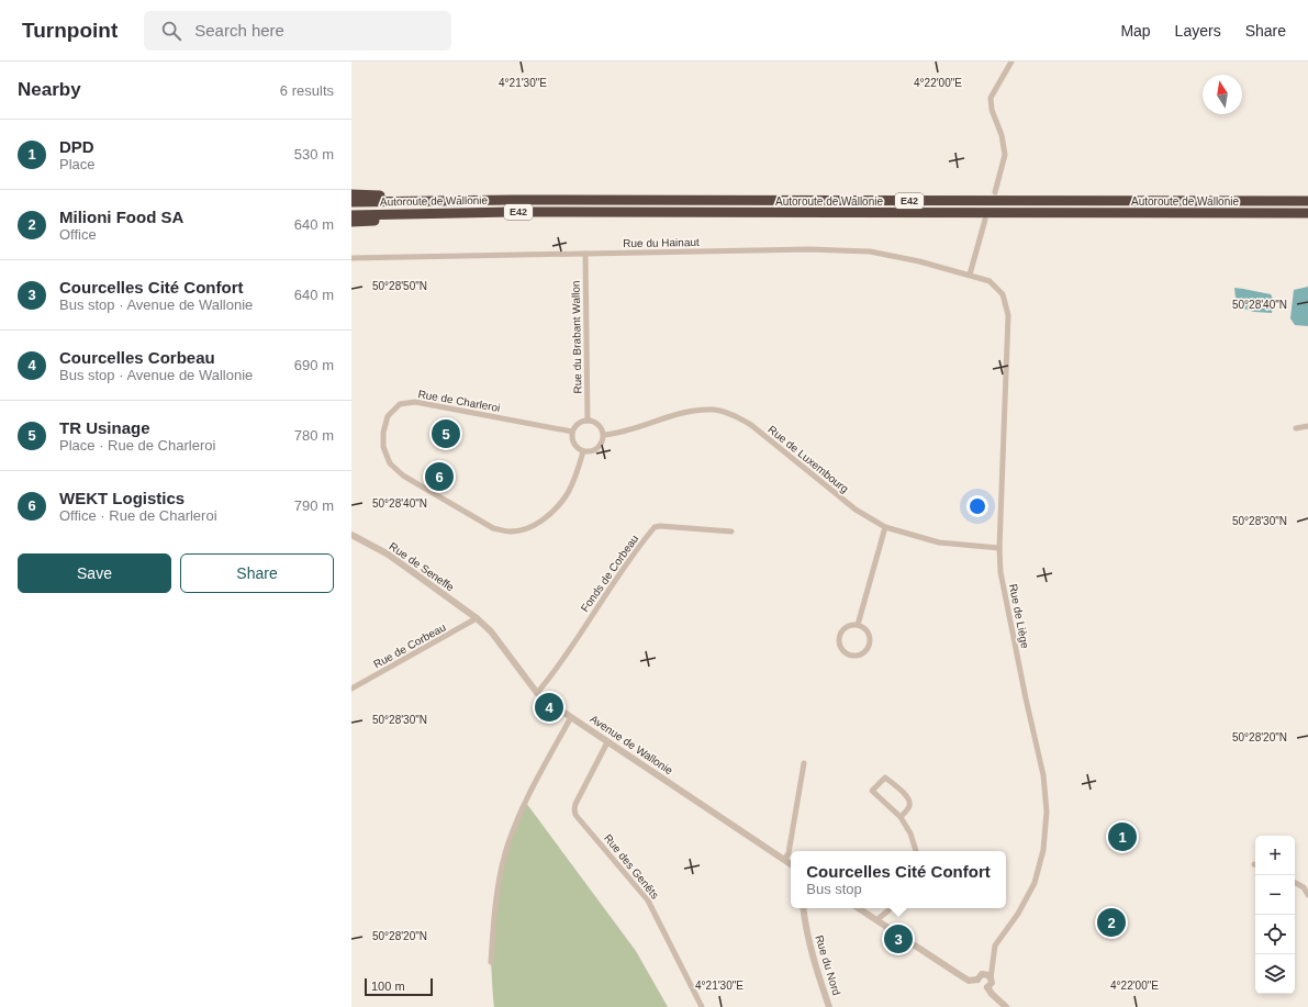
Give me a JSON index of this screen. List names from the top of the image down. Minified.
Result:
{"streets":{"highway":["Autoroute de Wallonie","E42"],"street":["Rue du Hainaut","Rue du Brabant Wallon","Rue de Charleroi","Rue de Luxembourg","Rue de Seneffe","Fonds de Corbeau","Rue de Liège","Rue de Corbeau","Avenue de Wallonie","Rue des Genêts","Rue du Nord"]},"crossings":[["Rue du Hainaut","Rue du Brabant Wallon"],["Rue du Hainaut","Rue de Liège"],["Rue du Brabant Wallon","Rue de Charleroi"],["Rue du Brabant Wallon","Rue de Luxembourg"],["Rue de Charleroi","Rue de Luxembourg"],["Rue de Luxembourg","Rue de Liège"],["Rue de Seneffe","Rue de Corbeau"],["Rue de Seneffe","Avenue de Wallonie"],["Fonds de Corbeau","Avenue de Wallonie"],["Rue de Corbeau","Avenue de Wallonie"],["Avenue de Wallonie","Rue des Genêts"]],"scale_bar":"100 m","north":"top","page":{"header":"Turnpoint","search":"Search here","nav":["Map","Layers","Share"],"heading":["Nearby","6 results"],"list":[{"mark":"1","name":"DPD","note":"Place","value":"530 m"},{"mark":"2","name":"Milioni Food SA","note":"Office","value":"640 m"},{"mark":"3","name":"Courcelles Cité Confort","note":"Bus stop · Avenue de Wallonie","value":"640 m"},{"mark":"4","name":"Courcelles Corbeau","note":"Bus stop · Avenue de Wallonie","value":"690 m"},{"mark":"5","name":"TR Usinage","note":"Place · Rue de Charleroi","value":"780 m"},{"mark":"6","name":"WEKT Logistics","note":"Office · Rue de Charleroi","value":"790 m"}],"pins":["5","6","4","1","2","3"],"buttons":["Save","Share"],"map_buttons":["+","−"],"popup":["Courcelles Cité Confort","Bus stop"],"scale":"100 m"},"coordinates":["4°21'30\"E","4°22'00\"E","50°28'50\"N","50°28'40\"N","50°28'30\"N","50°28'20\"N"]}
